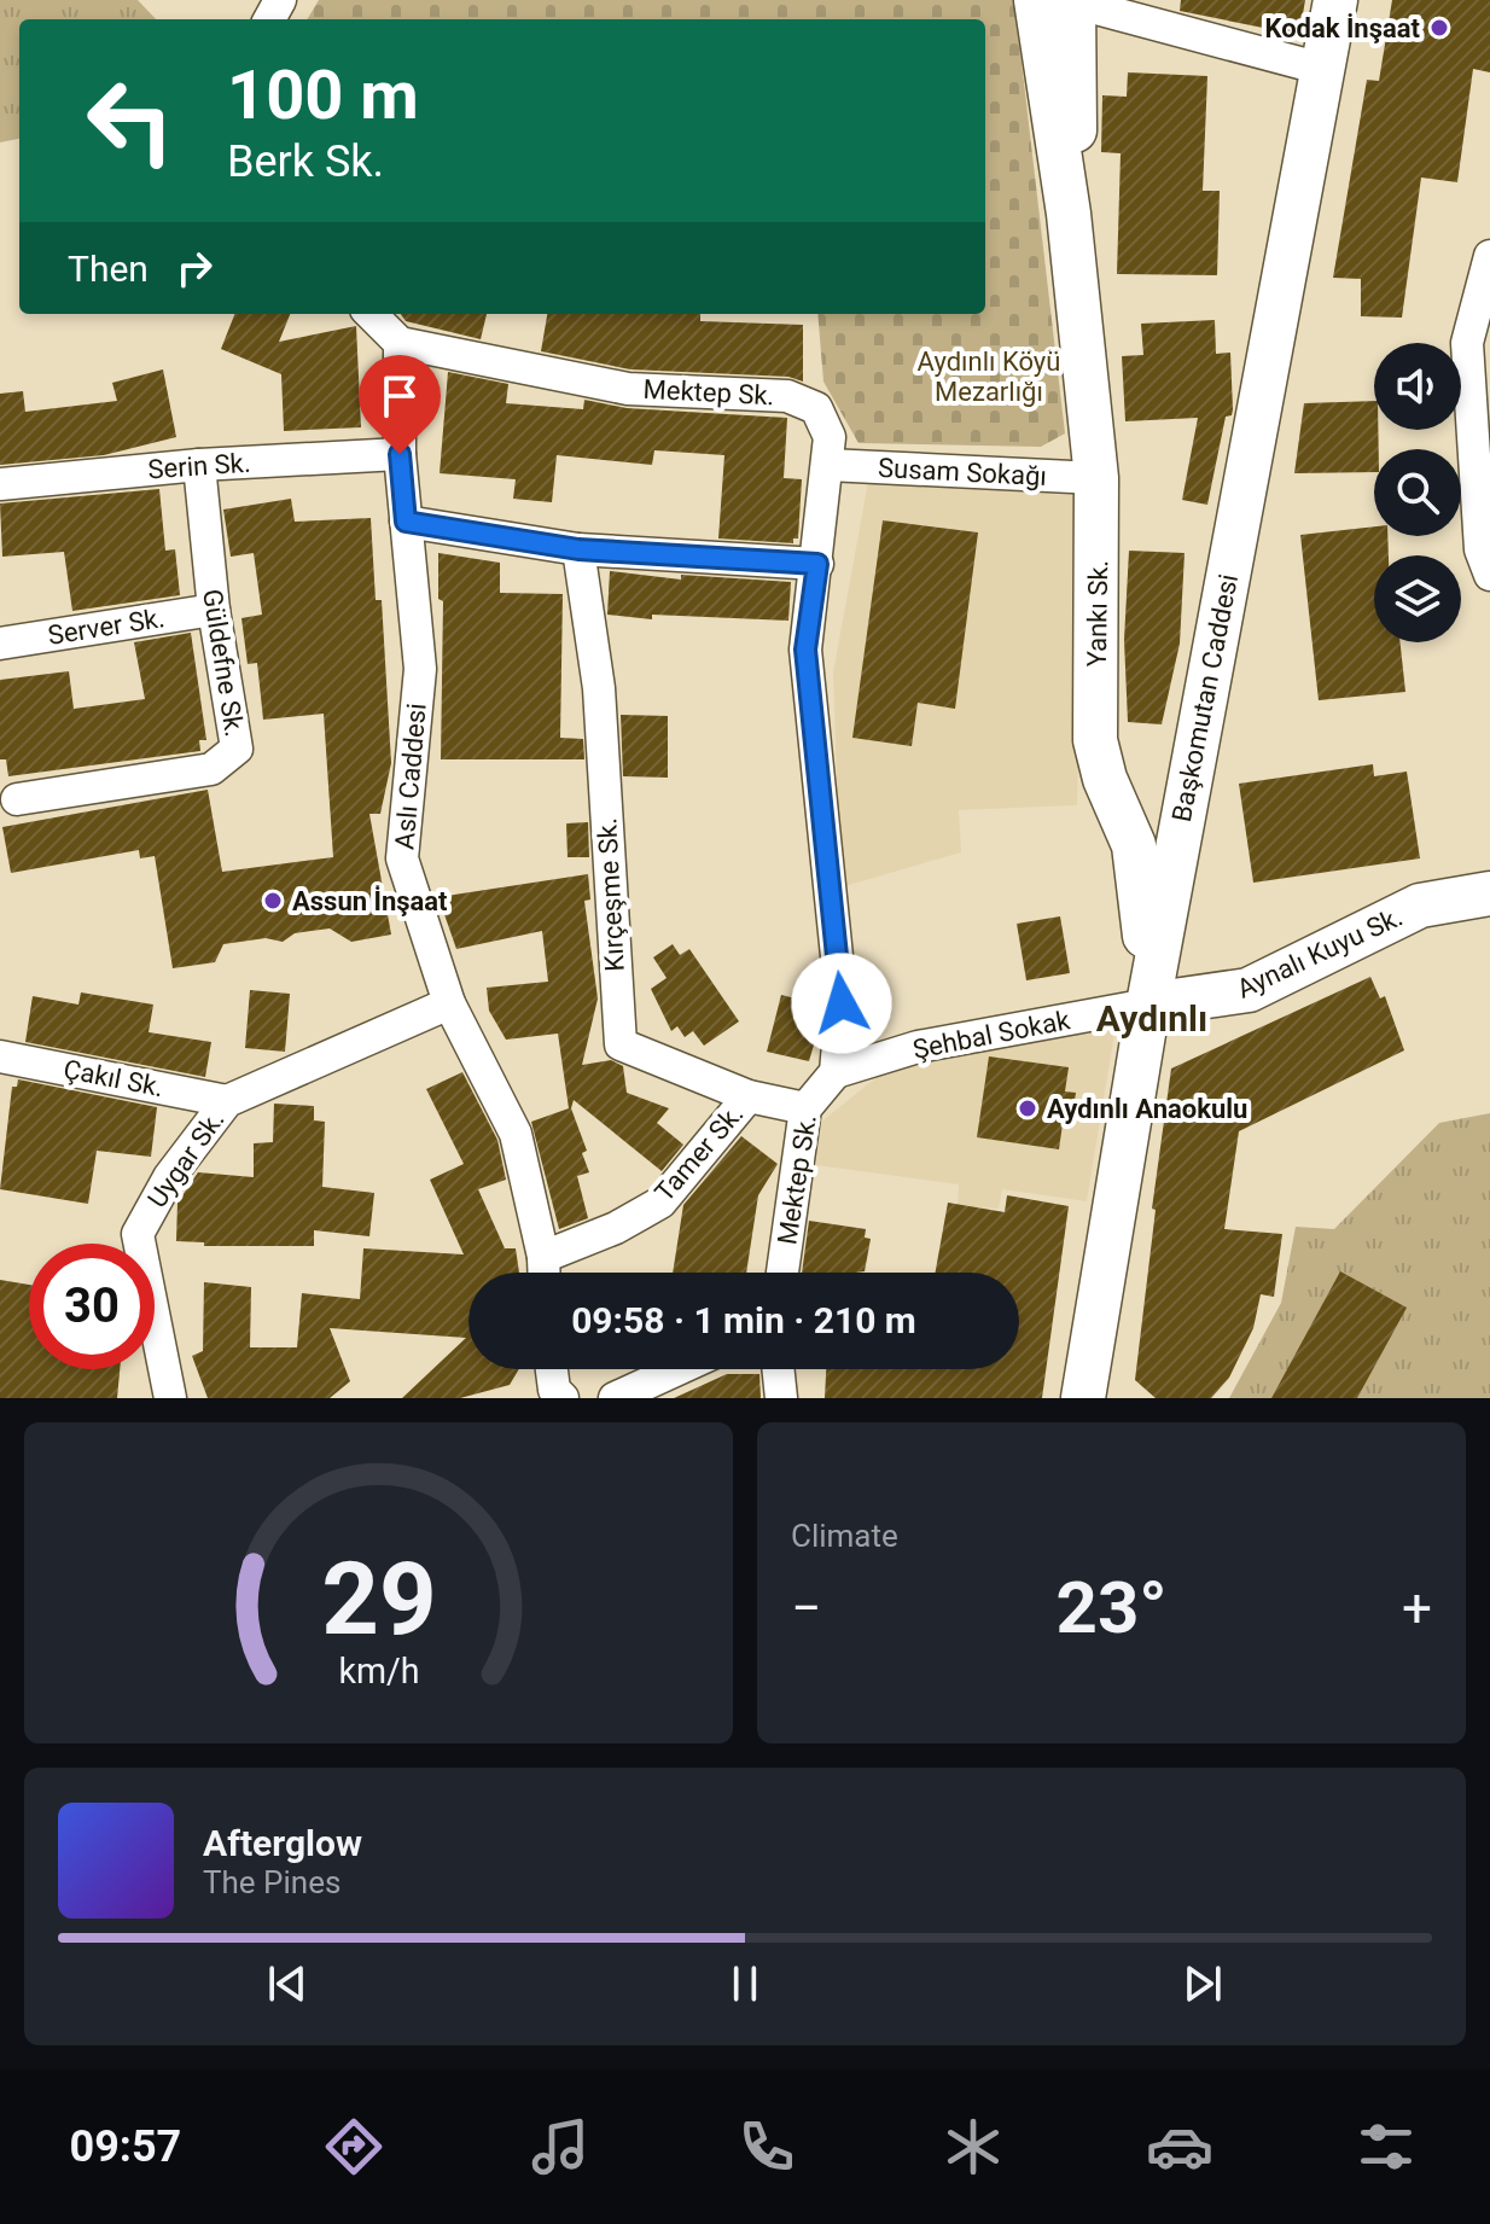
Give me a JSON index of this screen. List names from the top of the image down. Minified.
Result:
{"streets":{"street":["Mektep Sk.","Serin Sk.","Susam Sokağı","Yankı Sk.","Server Sk.","Güldefne Sk.","Başkomutan Caddesi","Aslı Caddesi","Kırçeşme Sk.","Aynalı Kuyu Sk.","Şehbal Sokak","Çakıl Sk.","Tamer Sk.","Uygar Sk."]},"crossings":[["Mektep Sk.","Susam Sokağı"],["Mektep Sk.","Aslı Caddesi"],["Mektep Sk.","Kırçeşme Sk."],["Mektep Sk.","Şehbal Sokak"],["Serin Sk.","Güldefne Sk."],["Serin Sk.","Aslı Caddesi"],["Susam Sokağı","Yankı Sk."],["Yankı Sk.","Başkomutan Caddesi"],["Yankı Sk.","Aynalı Kuyu Sk."],["Yankı Sk.","Şehbal Sokak"],["Server Sk.","Güldefne Sk."],["Başkomutan Caddesi","Aynalı Kuyu Sk."],["Başkomutan Caddesi","Şehbal Sokak"],["Aslı Caddesi","Tamer Sk."],["Aslı Caddesi","Uygar Sk."],["Kırçeşme Sk.","Tamer Sk."],["Aynalı Kuyu Sk.","Şehbal Sokak"],["Çakıl Sk.","Uygar Sk."]],"districts":["Aydınlı"],"parks":["Aydınlı Köyü Mezarlığı"],"places":["Kodak İnşaat","Assun İnşaat","Aydınlı Anaokulu"],"page":{"turn":["100 m","Berk Sk."],"then":"Then","limit":"30","trip":"09:58 · 1 min · 210 m","tile":"Climate","heat":["−","23°","+"],"song":["Afterglow","The Pines"],"tabs":"09:57","gauge":["29","km/h"]}}
